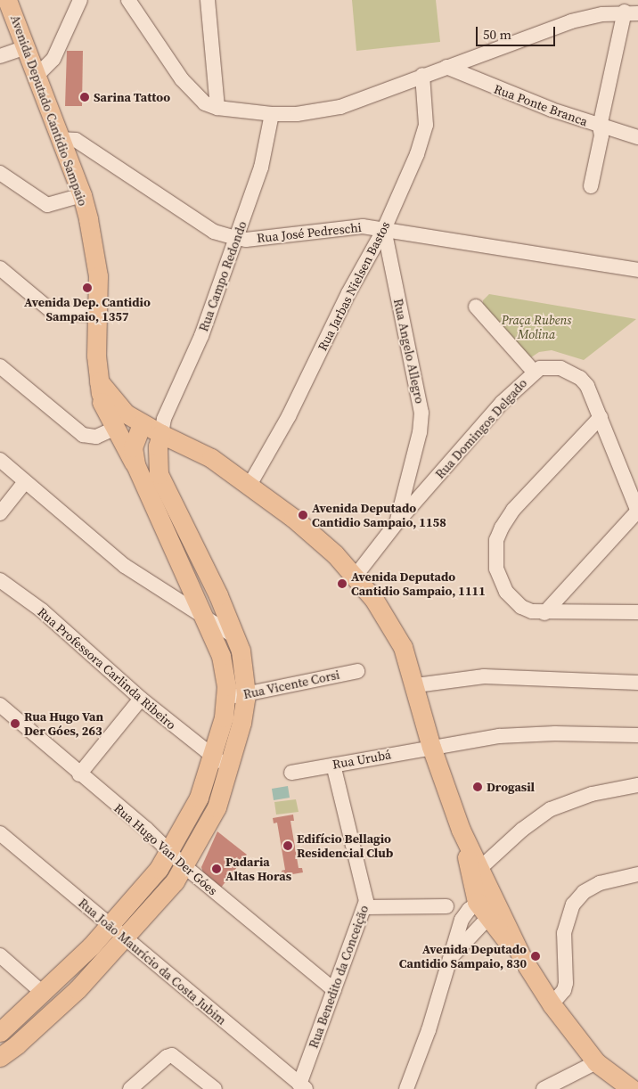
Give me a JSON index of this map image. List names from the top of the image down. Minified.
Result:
{"streets":{"main road":["Avenida Deputado Cantídio Sampaio"],"street":["Rua Ponte Branca","Rua José Pedreschi","Rua Campo Redondo","Rua Jarbas Nielsen Bastos","Rua Angelo Allegro","Rua Domingos Delgado","Rua Professora Carlinda Ribeiro","Rua Vicente Corsi","Rua Urubá","Rua Hugo Van Der Góes","Rua João Maurício da Costa Jubim","Rua Benedito da Conceição"]},"crossings":[["Avenida Deputado Cantídio Sampaio","Rua José Pedreschi"],["Rua José Pedreschi","Rua Campo Redondo"],["Rua José Pedreschi","Rua Jarbas Nielsen Bastos"],["Rua José Pedreschi","Rua Angelo Allegro"],["Rua Jarbas Nielsen Bastos","Rua Angelo Allegro"],["Rua Angelo Allegro","Rua Domingos Delgado"],["Rua Urubá","Rua Benedito da Conceição"],["Rua Hugo Van Der Góes","Rua Benedito da Conceição"],["Rua João Maurício da Costa Jubim","Rua Benedito da Conceição"]],"parks":["Praça Rubens Molina"],"places":["Sarina Tattoo","Avenida Dep. Cantidio Sampaio, 1357","Avenida Deputado Cantidio Sampaio, 1158","Avenida Deputado Cantidio Sampaio, 1111","Rua Hugo Van Der Góes, 263","Drogasil","Edifício Bellagio Residencial Club","Padaria Altas Horas","Avenida Deputado Cantidio Sampaio, 830"],"scale_bar":"50 m"}
